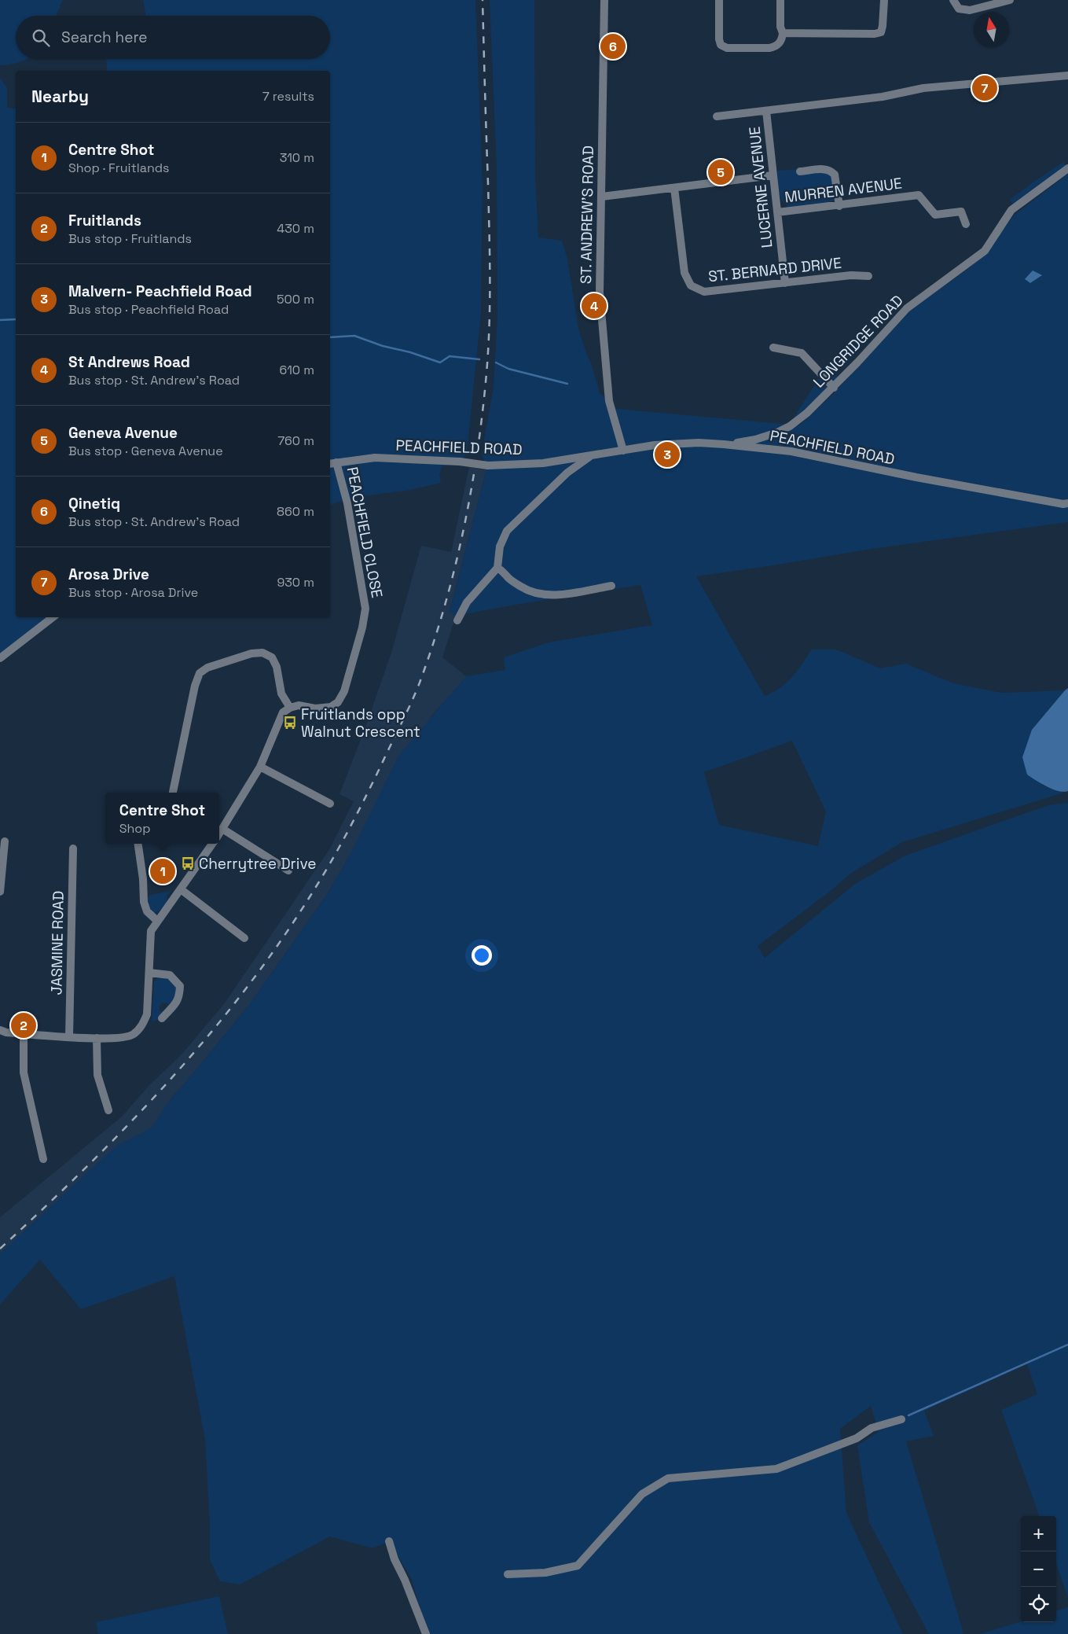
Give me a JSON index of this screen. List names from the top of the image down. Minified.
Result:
{"streets":{"street":["LUCERNE AVENUE","MURREN AVENUE","ST. ANDREW'S ROAD","ST. BERNARD DRIVE","LONGRIDGE ROAD","PEACHFIELD ROAD","PEACHFIELD CLOSE","JASMINE ROAD"]},"crossings":[["LUCERNE AVENUE","MURREN AVENUE"],["LUCERNE AVENUE","ST. BERNARD DRIVE"],["ST. ANDREW'S ROAD","PEACHFIELD ROAD"],["LONGRIDGE ROAD","PEACHFIELD ROAD"],["PEACHFIELD ROAD","PEACHFIELD CLOSE"]],"places":{"bus stop":["Fruitlands opp Walnut Crescent","Cherrytree Drive"]},"north":"top","page":{"search":"Search here","pins":["6","7","5","4","3","1","2"],"heading":["Nearby","7 results"],"list":[{"mark":"1","name":"Centre Shot","note":"Shop · Fruitlands","value":"310 m"},{"mark":"2","name":"Fruitlands","note":"Bus stop · Fruitlands","value":"430 m"},{"mark":"3","name":"Malvern- Peachfield Road","note":"Bus stop · Peachfield Road","value":"500 m"},{"mark":"4","name":"St Andrews Road","note":"Bus stop · St. Andrew's Road","value":"610 m"},{"mark":"5","name":"Geneva Avenue","note":"Bus stop · Geneva Avenue","value":"760 m"},{"mark":"6","name":"Qinetiq","note":"Bus stop · St. Andrew's Road","value":"860 m"},{"mark":"7","name":"Arosa Drive","note":"Bus stop · Arosa Drive","value":"930 m"}],"popup":["Centre Shot","Shop"],"map_buttons":["+","−"]}}
